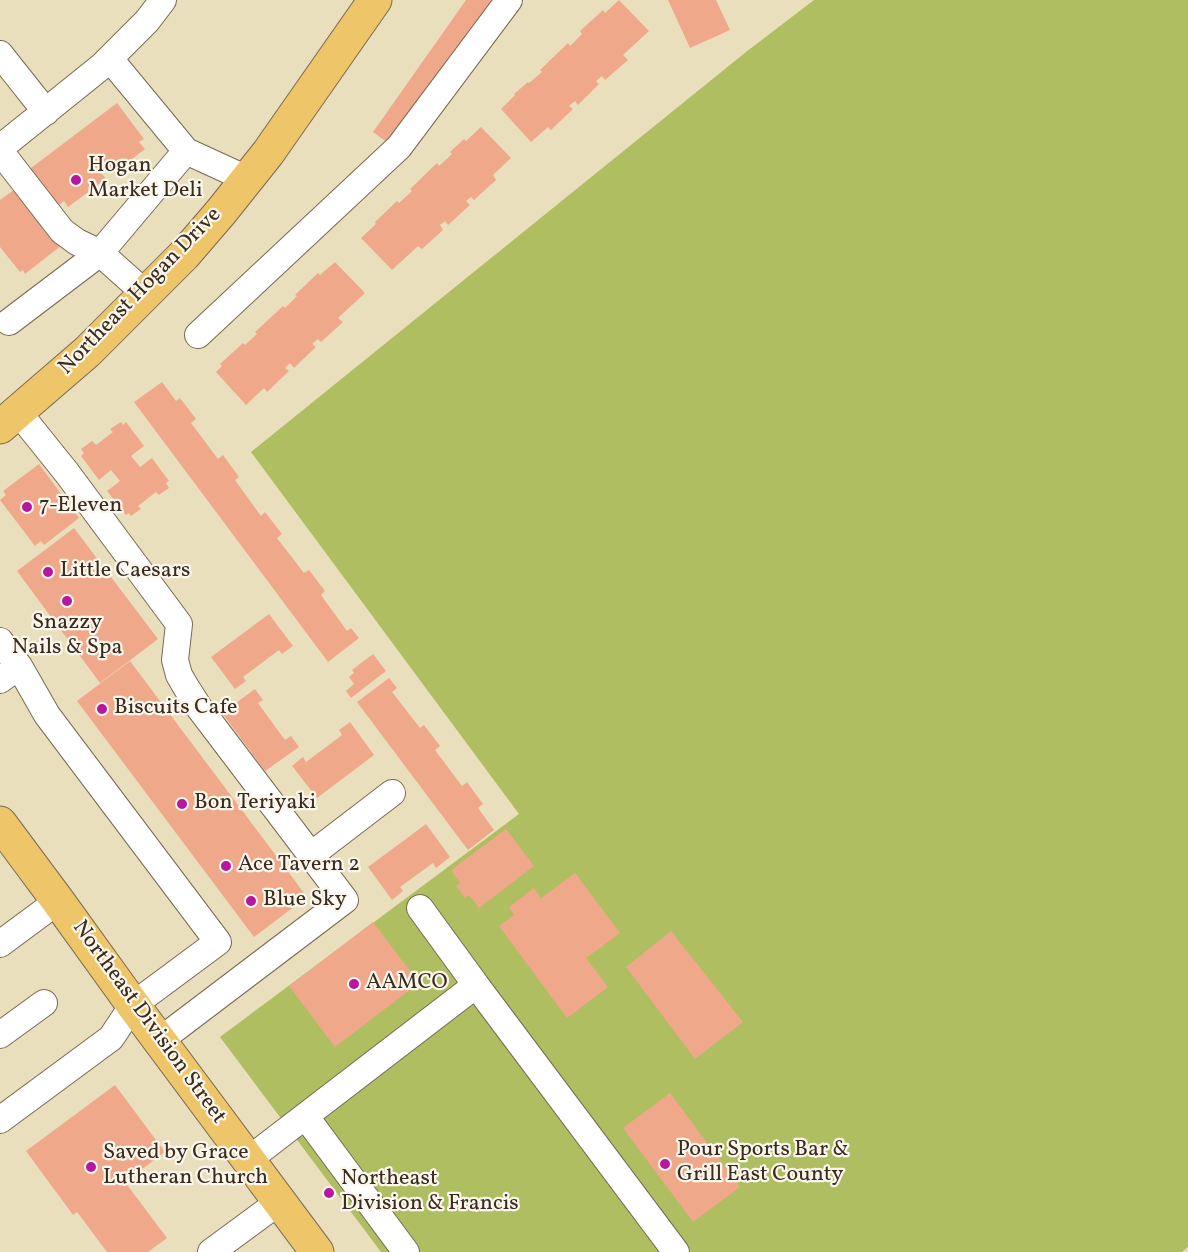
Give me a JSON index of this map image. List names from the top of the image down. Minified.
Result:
{"streets":{"main road":["Northeast Hogan Drive","Northeast Division Street"]},"places":["Hogan Market Deli","7-Eleven","Little Caesars","Snazzy Nails & Spa","Biscuits Cafe","Bon Teriyaki","Ace Tavern 2","Blue Sky","AAMCO","Pour Sports Bar & Grill East County","Saved by Grace Lutheran Church","Northeast Division & Francis"]}
